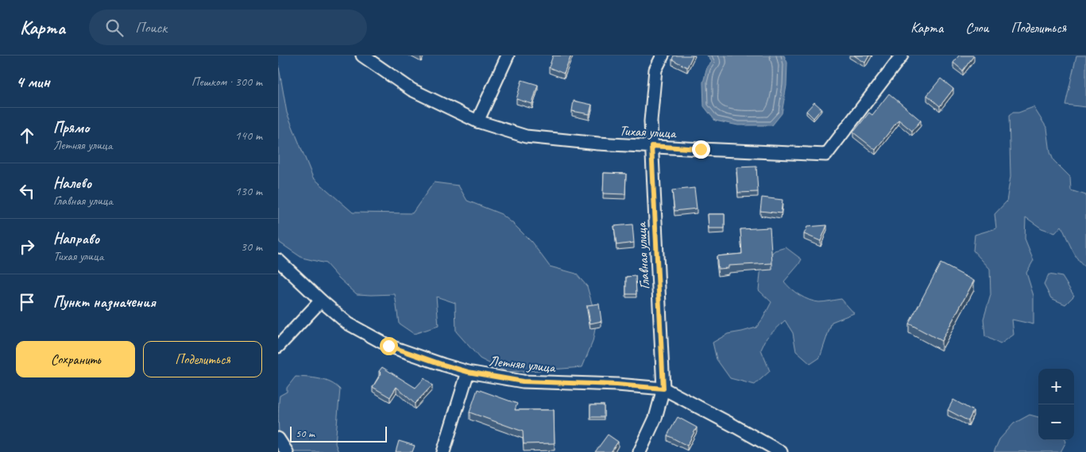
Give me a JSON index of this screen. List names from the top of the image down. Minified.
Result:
{"streets":{"street":["Тихая улица","Главная улица","Летняя улица"]},"crossings":[["Тихая улица","Главная улица"],["Главная улица","Летняя улица"]],"scale_bar":"50 m","page":{"header":"Карта","search":"Поиск","nav":["Карта","Слои","Поделиться"],"heading":["4 мин","Пешком · 300 m"],"list":[["Прямо","Летняя улица","140 m"],["Налево","Главная улица","130 m"],["Направо","Тихая улица","30 m"],"Пункт назначения"],"buttons":["Сохранить","Поделиться"],"map_buttons":["+","−"],"scale":"50 m"}}
